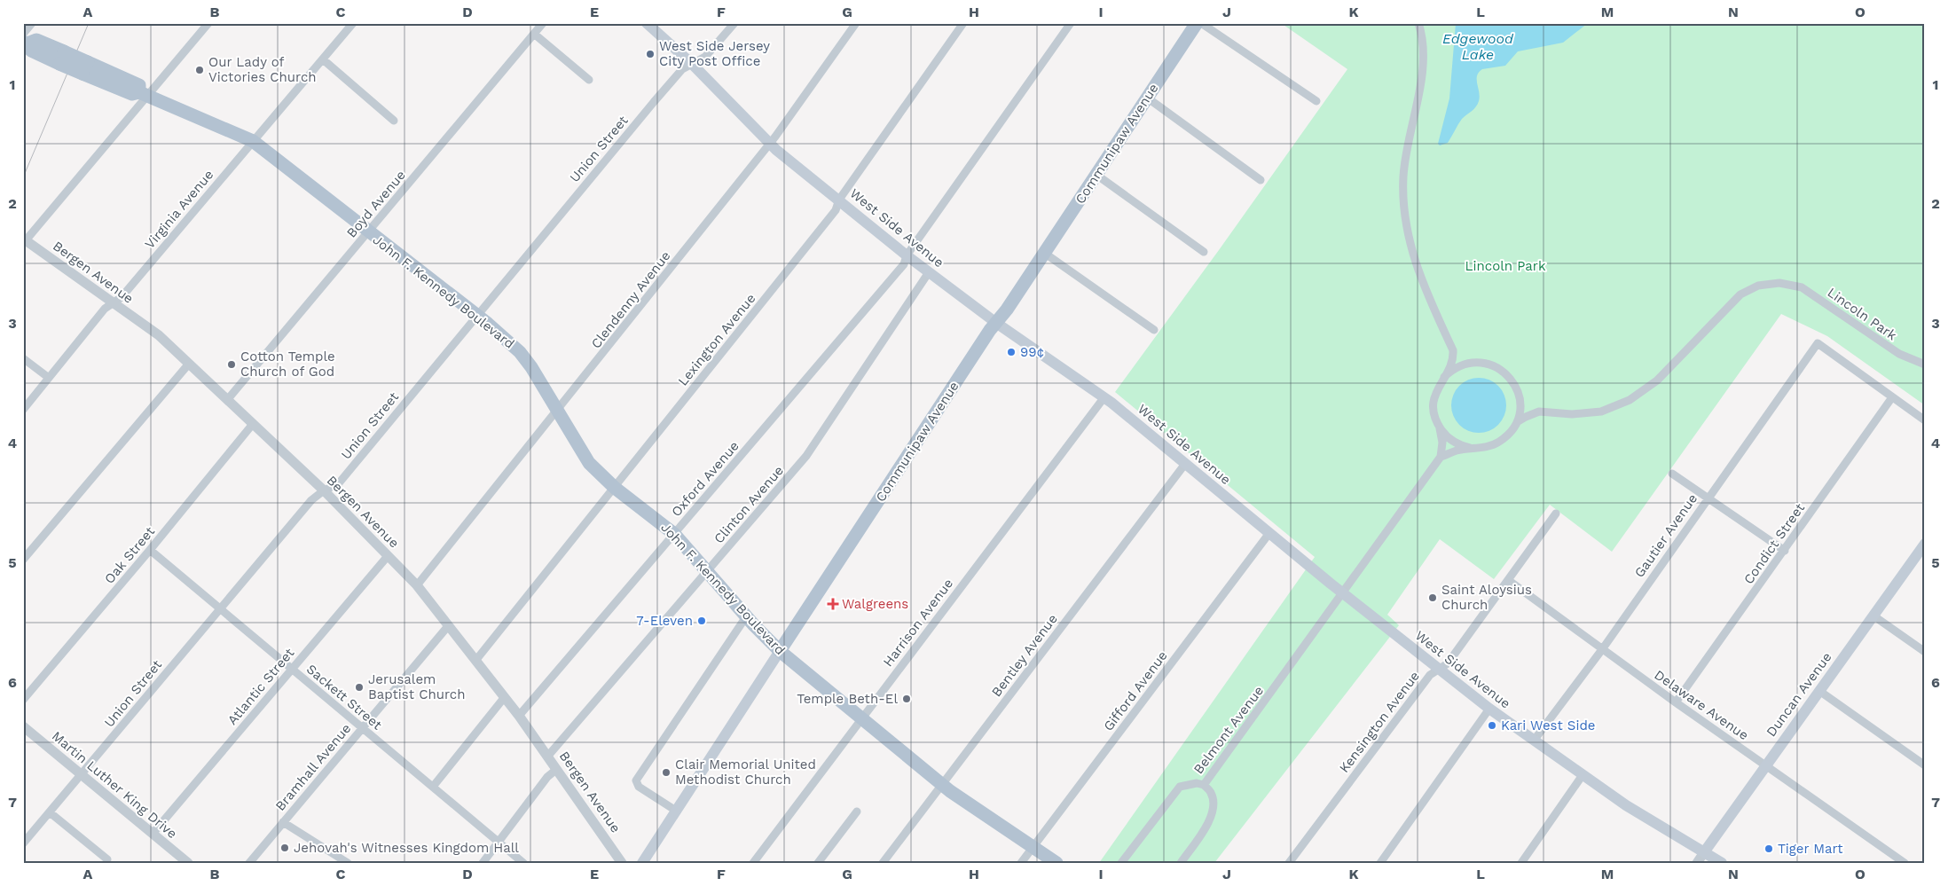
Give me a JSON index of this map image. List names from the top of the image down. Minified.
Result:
{"streets":{"main road":["Communipaw Avenue","West Side Avenue","John F. Kennedy Boulevard","Duncan Avenue"],"street":["Union Street","Boyd Avenue","Virginia Avenue","Bergen Avenue","Clendenny Avenue","Lincoln Park","Lexington Avenue","Oxford Avenue","Clinton Avenue","Gautier Avenue","Condict Street","Oak Street","Harrison Avenue","Bentley Avenue","Atlantic Street","Gifford Avenue","Sackett Street","Delaware Avenue","Kensington Avenue","Belmont Avenue","Bramhall Avenue","Martin Luther King Drive"]},"crossings":[["Communipaw Avenue","West Side Avenue"],["Communipaw Avenue","John F. Kennedy Boulevard"],["Union Street","West Side Avenue"],["Union Street","Bergen Avenue"],["Union Street","John F. Kennedy Boulevard"],["Union Street","Sackett Street"],["Union Street","Martin Luther King Drive"],["Boyd Avenue","Bergen Avenue"],["Boyd Avenue","John F. Kennedy Boulevard"],["Virginia Avenue","Bergen Avenue"],["Virginia Avenue","John F. Kennedy Boulevard"],["West Side Avenue","Clendenny Avenue"],["West Side Avenue","Lexington Avenue"],["West Side Avenue","Oxford Avenue"],["West Side Avenue","Clinton Avenue"],["West Side Avenue","Gautier Avenue"],["West Side Avenue","Harrison Avenue"],["West Side Avenue","Bentley Avenue"],["West Side Avenue","Gifford Avenue"],["West Side Avenue","Duncan Avenue"],["West Side Avenue","Kensington Avenue"],["West Side Avenue","Belmont Avenue"],["Bergen Avenue","Clendenny Avenue"],["Bergen Avenue","Lexington Avenue"],["Bergen Avenue","Oxford Avenue"],["Bergen Avenue","Clinton Avenue"],["Bergen Avenue","Oak Street"],["Bergen Avenue","Atlantic Street"],["Bergen Avenue","Bramhall Avenue"],["John F. Kennedy Boulevard","Clendenny Avenue"],["John F. Kennedy Boulevard","Lexington Avenue"],["John F. Kennedy Boulevard","Oxford Avenue"],["John F. Kennedy Boulevard","Clinton Avenue"],["John F. Kennedy Boulevard","Harrison Avenue"],["John F. Kennedy Boulevard","Bentley Avenue"],["John F. Kennedy Boulevard","Gifford Avenue"],["Gautier Avenue","Condict Street"],["Gautier Avenue","Delaware Avenue"],["Condict Street","Delaware Avenue"],["Oak Street","Sackett Street"],["Atlantic Street","Sackett Street"],["Atlantic Street","Martin Luther King Drive"],["Duncan Avenue","Delaware Avenue"],["Sackett Street","Bramhall Avenue"],["Delaware Avenue","Kensington Avenue"]],"water":["Edgewood Lake"],"parks":["Lincoln Park"],"places":{"other":["West Side Jersey City Post Office","Our Lady of Victories Church","99¢","Cotton Temple Church of God","Saint Aloysius Church","7-Eleven","Jerusalem Baptist Church","Temple Beth-El","Kari West Side","Clair Memorial United Methodist Church","Jehovah's Witnesses Kingdom Hall","Tiger Mart"],"health":["Walgreens"]},"grid":{"columns":["A","B","C","D","E","F","G","H","I","J","K","L","M","N","O"],"rows":["1","2","3","4","5","6","7"]}}
